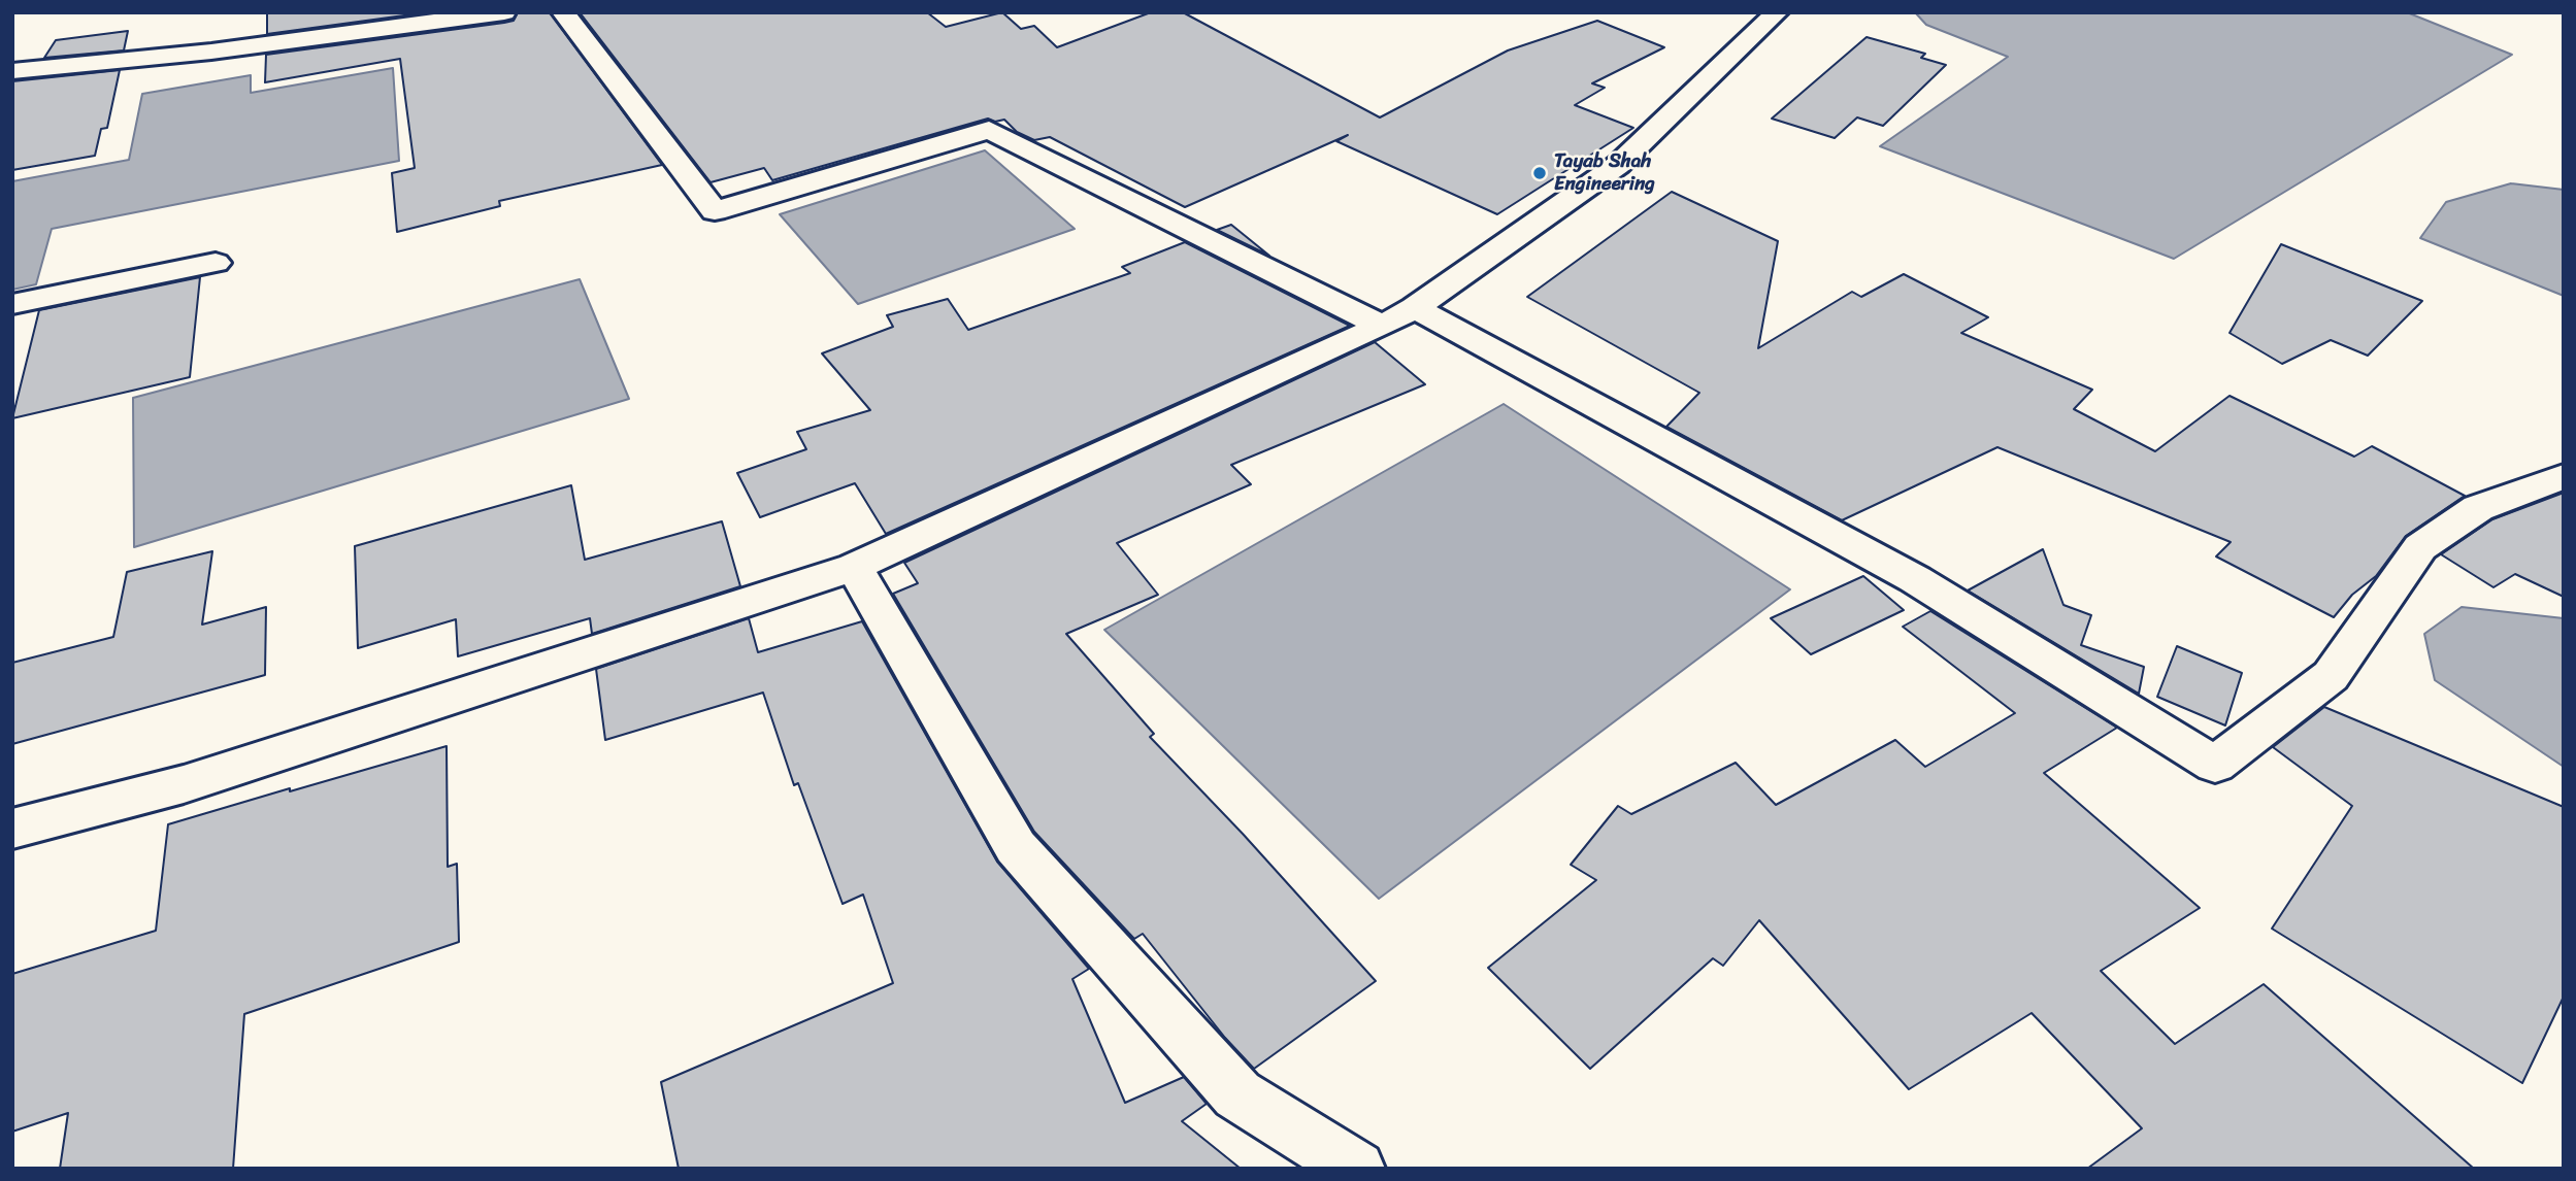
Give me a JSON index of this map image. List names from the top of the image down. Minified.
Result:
{"places":["Tayab Shah Engineering"]}
